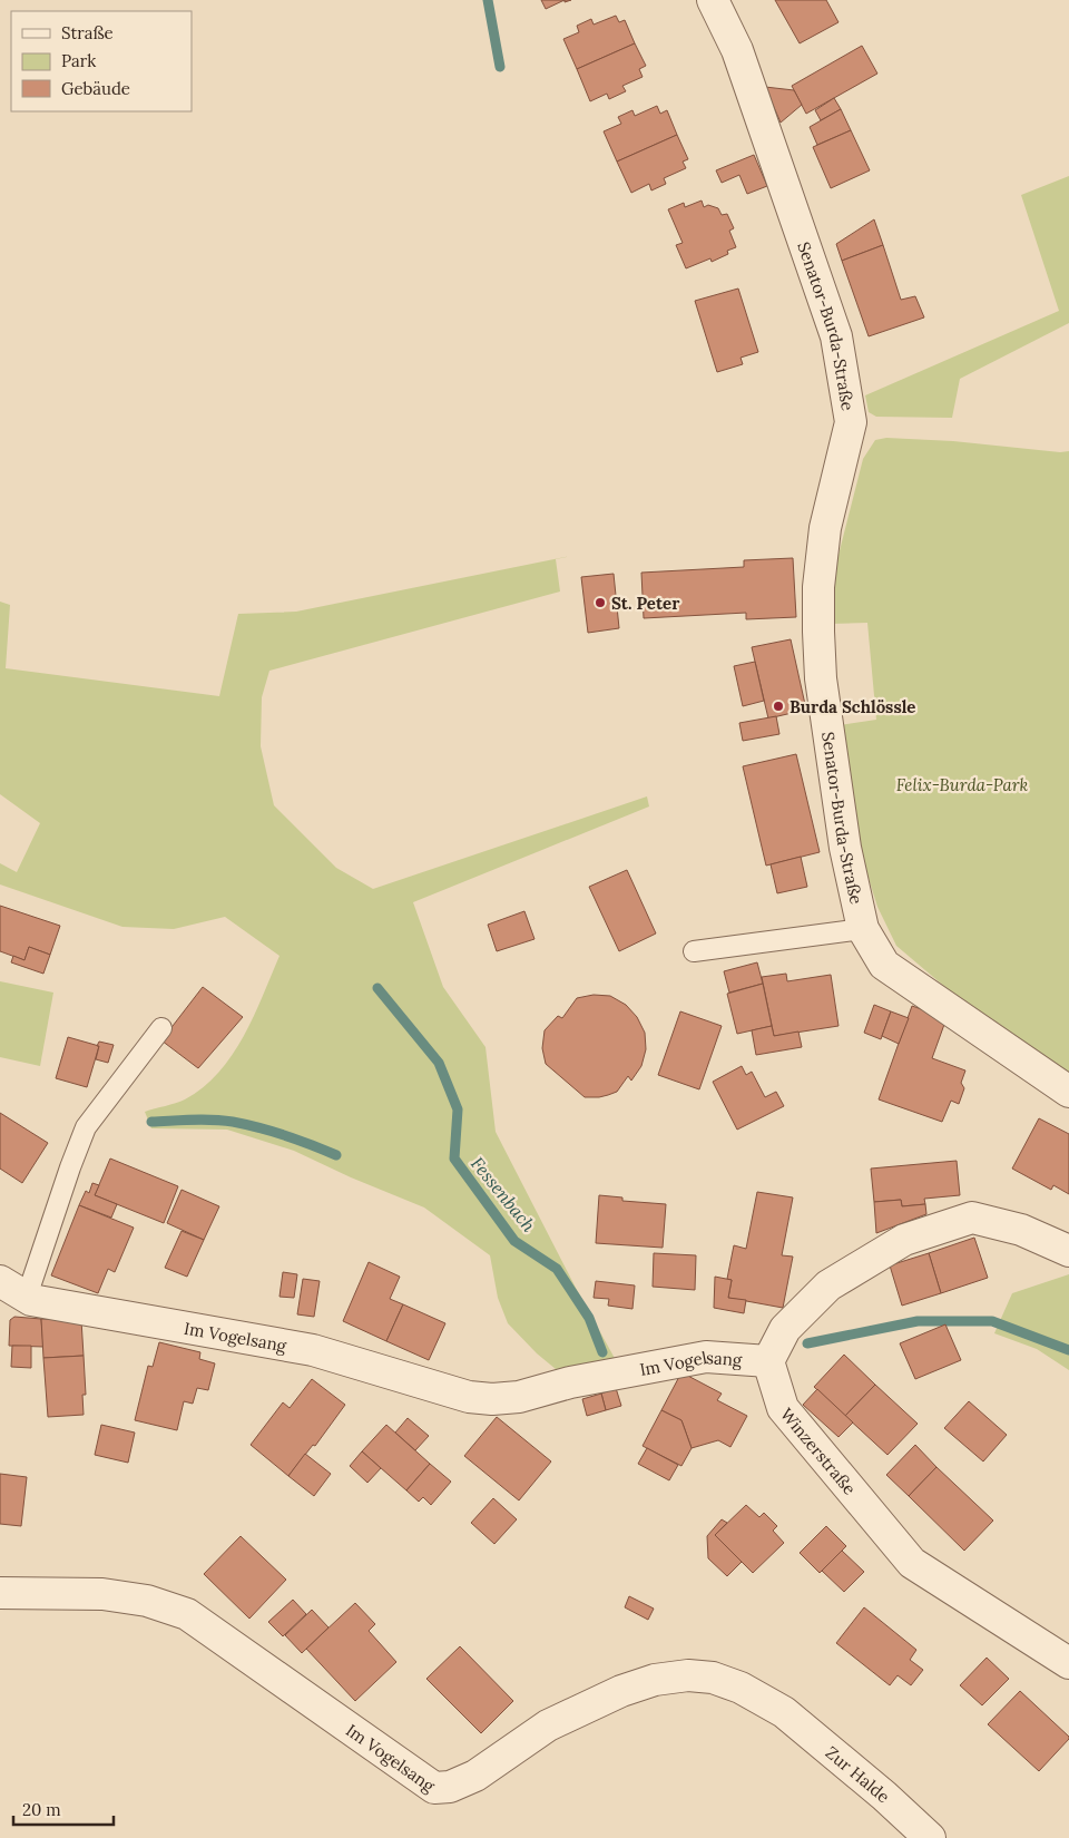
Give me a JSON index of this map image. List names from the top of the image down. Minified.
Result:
{"streets":{"street":["Senator-Burda-Straße","Im Vogelsang","Winzerstraße","Zur Halde"]},"crossings":[["Im Vogelsang","Winzerstraße"],["Im Vogelsang","Zur Halde"]],"water":["Fessenbach"],"parks":["Felix-Burda-Park"],"places":["St. Peter","Burda Schlössle"],"legend":["Straße","Park","Gebäude"],"scale_bar":"20 m"}
